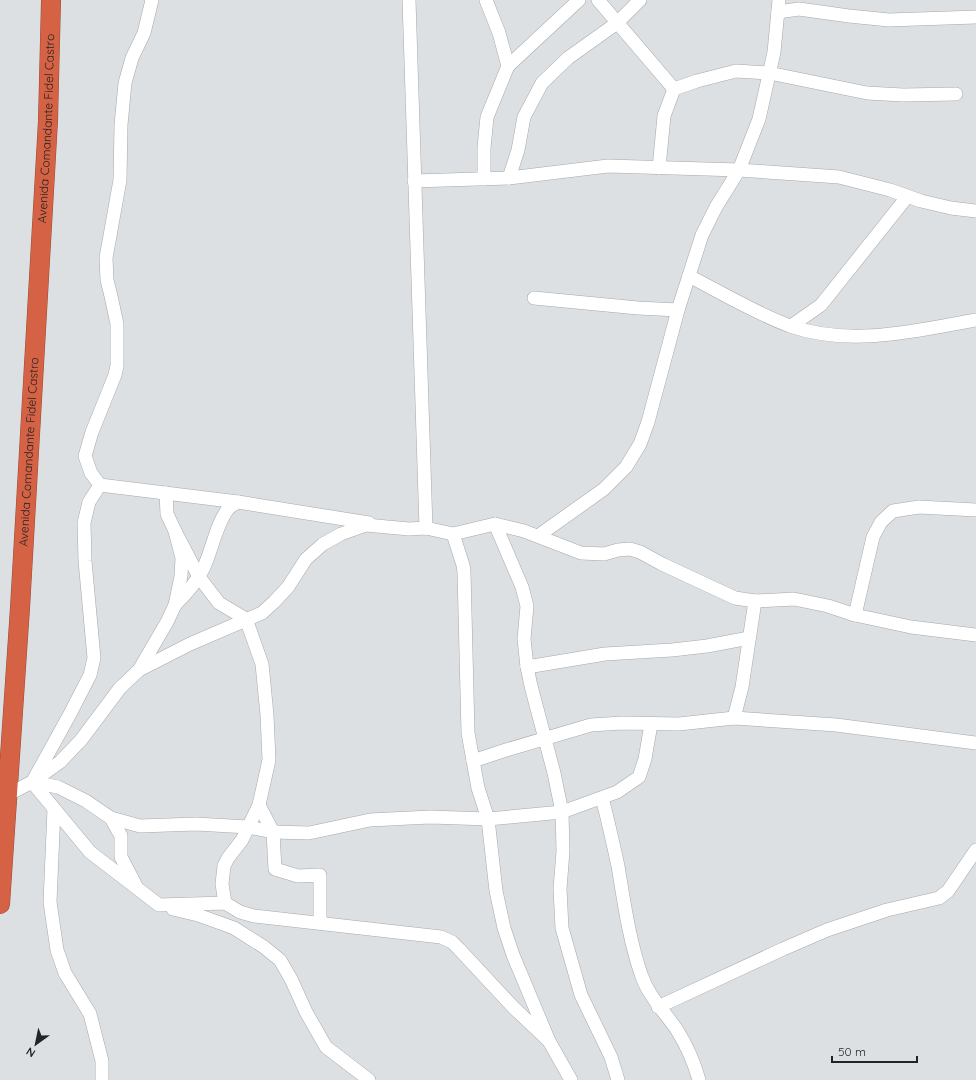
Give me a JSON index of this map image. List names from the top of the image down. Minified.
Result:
{"streets":{"highway":["Avenida Comandante Fidel Castro"]},"scale_bar":"50 m","north":"bottom left"}
